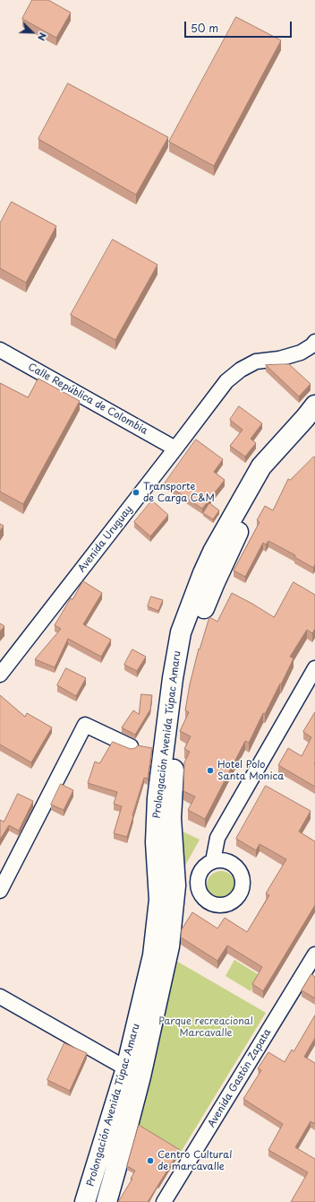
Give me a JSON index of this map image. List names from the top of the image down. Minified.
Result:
{"streets":{"main road":["Prolongación Avenida Túpac Amaru"],"street":["Calle República de Colombia","Avenida Uruguay","Avenida Gastón Zapata"]},"crossings":[["Calle República de Colombia","Avenida Uruguay"]],"parks":["Parque recreacional Marcavalle"],"places":["Transporte de Carga C&M","Hotel Polo Santa Monica","Centro Cultural de marcavalle"],"scale_bar":"50 m","north":"bottom right"}
